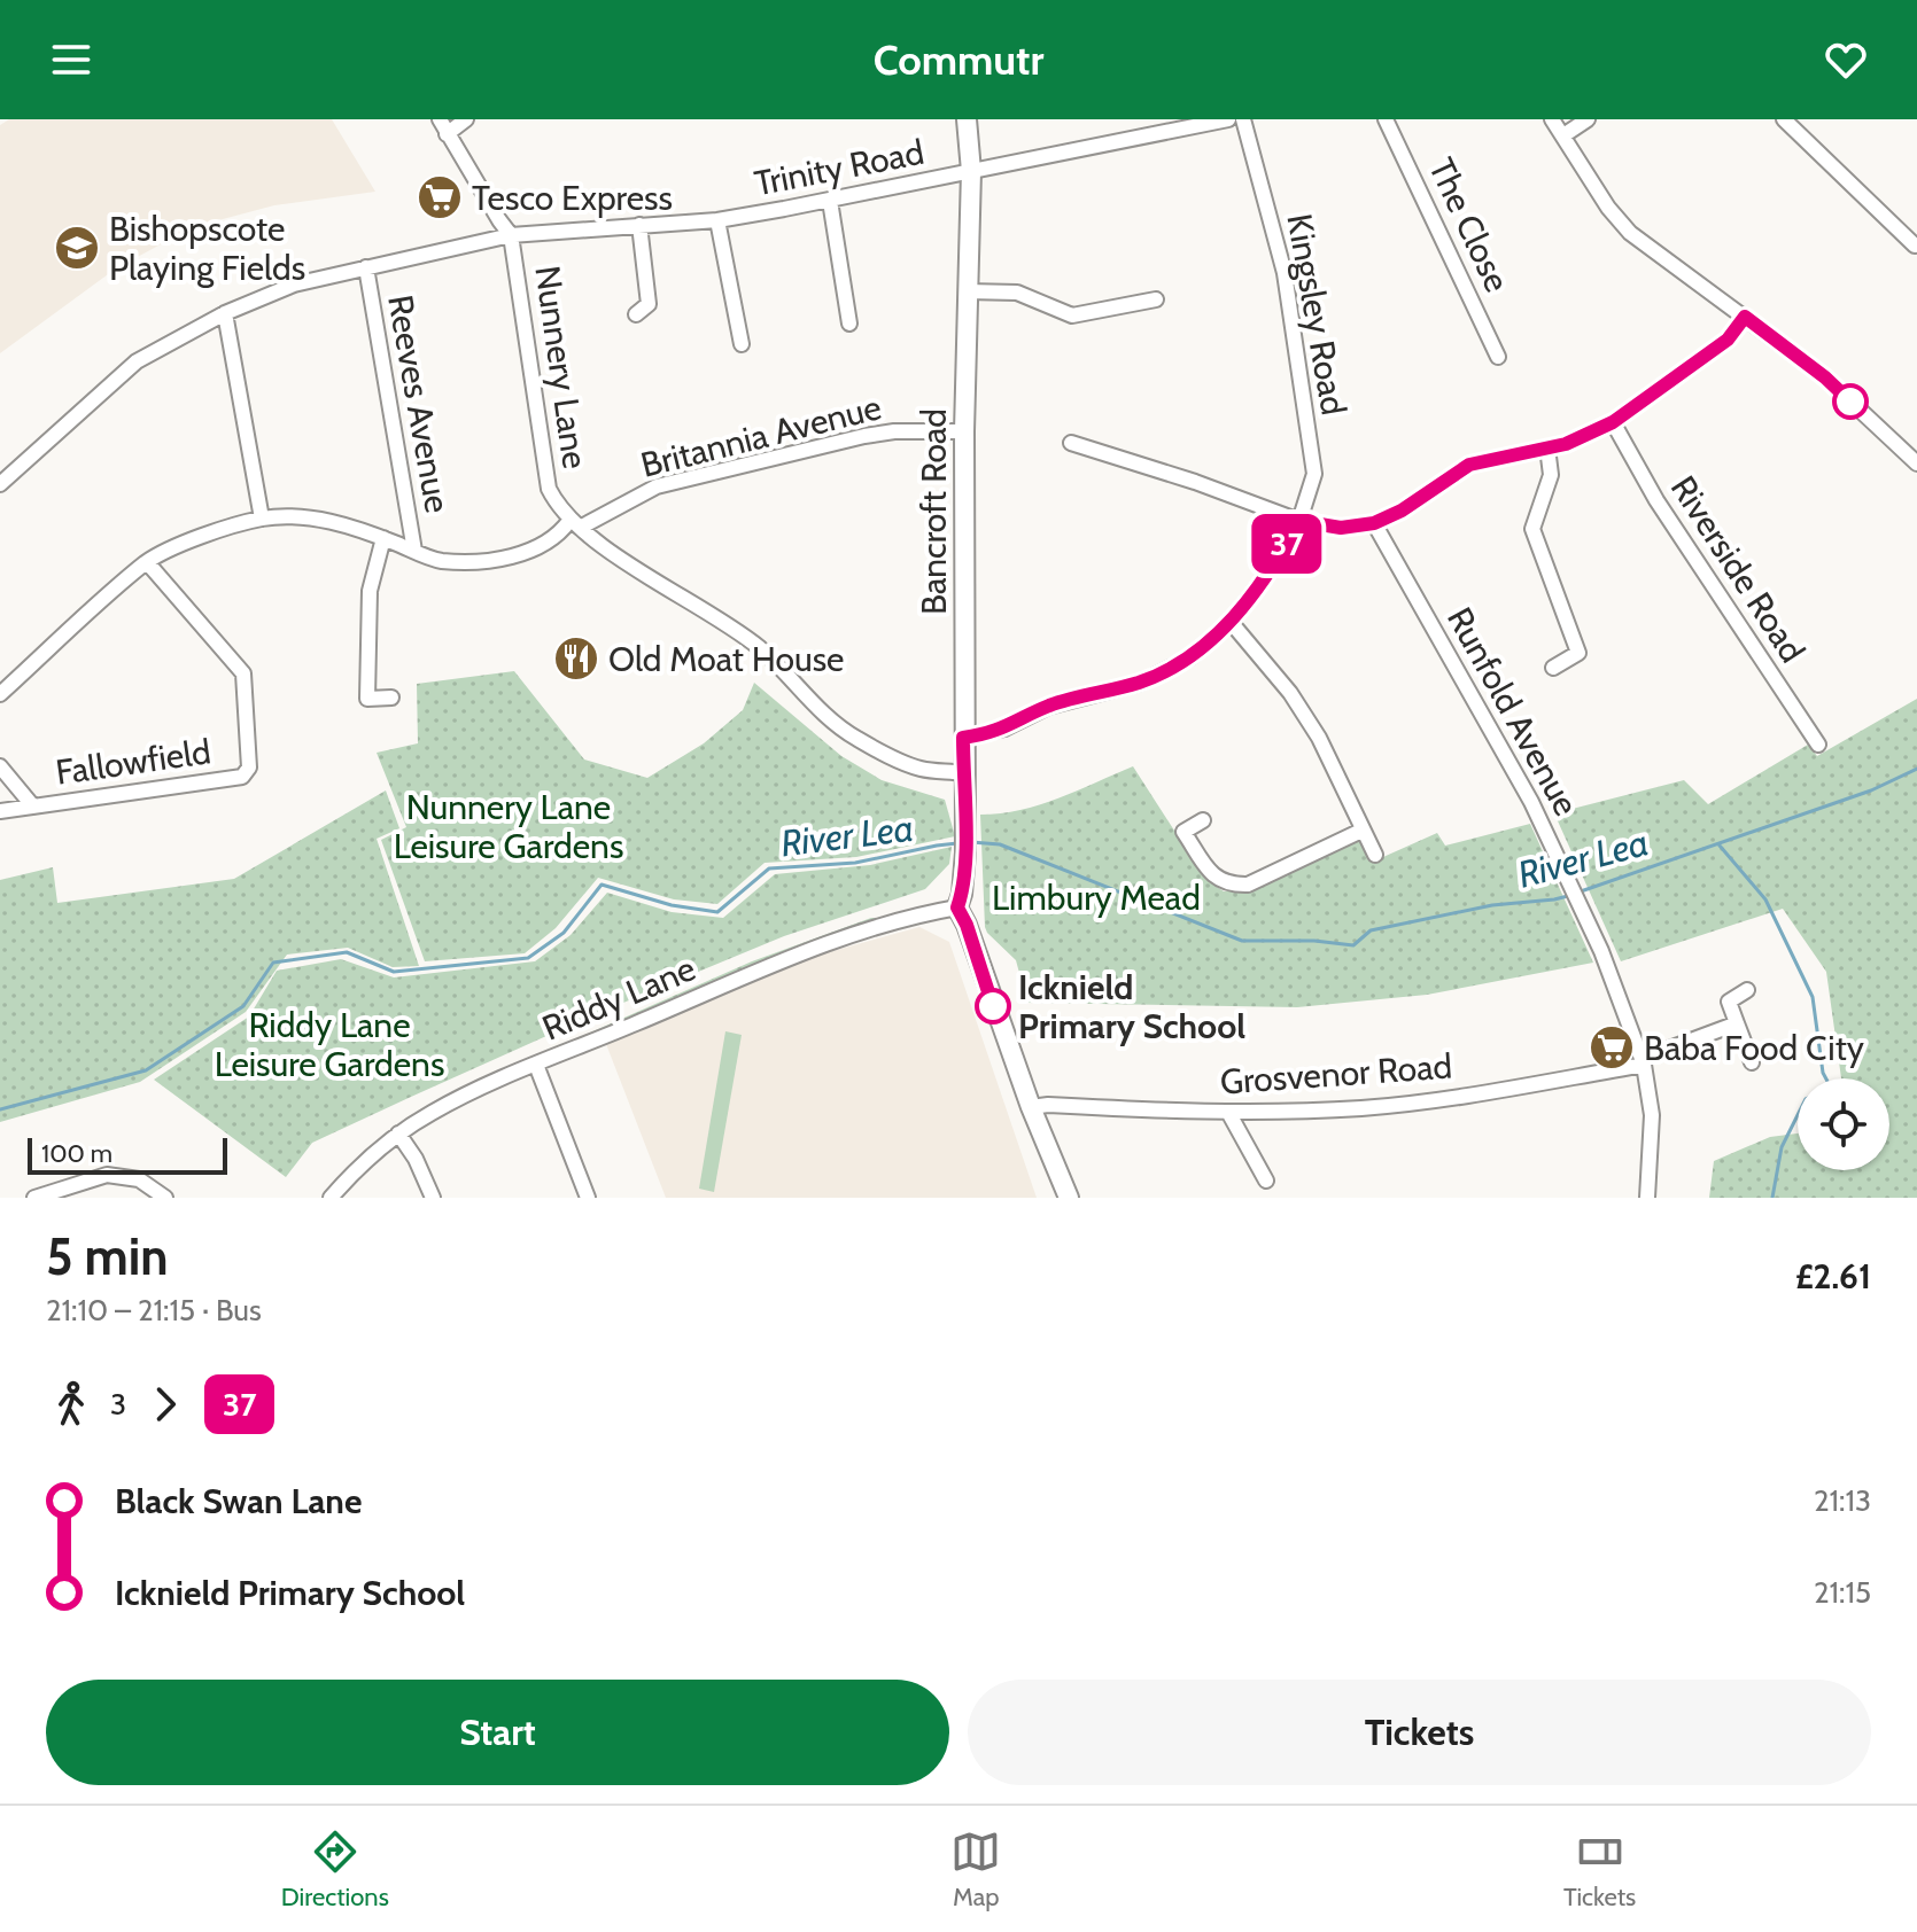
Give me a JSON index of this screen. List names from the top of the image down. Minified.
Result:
{"streets":{"street":["Trinity Road","The Close","Kingsley Road","Nunnery Lane","Reeves Avenue","Britannia Avenue","Bancroft Road","Riverside Road","Runfold Avenue","Fallowfield","Riddy Lane","Grosvenor Road"]},"crossings":[["Trinity Road","Nunnery Lane"],["Trinity Road","Reeves Avenue"],["Trinity Road","Bancroft Road"],["Kingsley Road","Bancroft Road"],["Nunnery Lane","Britannia Avenue"],["Nunnery Lane","Bancroft Road"],["Reeves Avenue","Britannia Avenue"],["Britannia Avenue","Bancroft Road"],["Britannia Avenue","Fallowfield"],["Bancroft Road","Riddy Lane"],["Runfold Avenue","Grosvenor Road"]],"water":["River Lea"],"parks":["Nunnery Lane Leisure Gardens","Limbury Mead","Riddy Lane Leisure Gardens"],"places":{"supermarket":["Tesco Express","Baba Food City"],"school or university":["Bishopscote Playing Fields"],"restaurant":["Old Moat House"],"other":["Icknield Primary School"]},"lines":["bus line 37"],"scale_bar":"100 m","page":{"header":"Commutr","on_map":"37","scale":"100 m","heading":["5 min","21:10 – 21:15 · Bus","£2.61"],"legs":["3","37"],"list":[{"name":"Black Swan Lane","value":"21:13"},{"name":"Icknield Primary School","value":"21:15"}],"buttons":["Start","Tickets"],"tabs":["Directions","Map","Tickets"]}}
